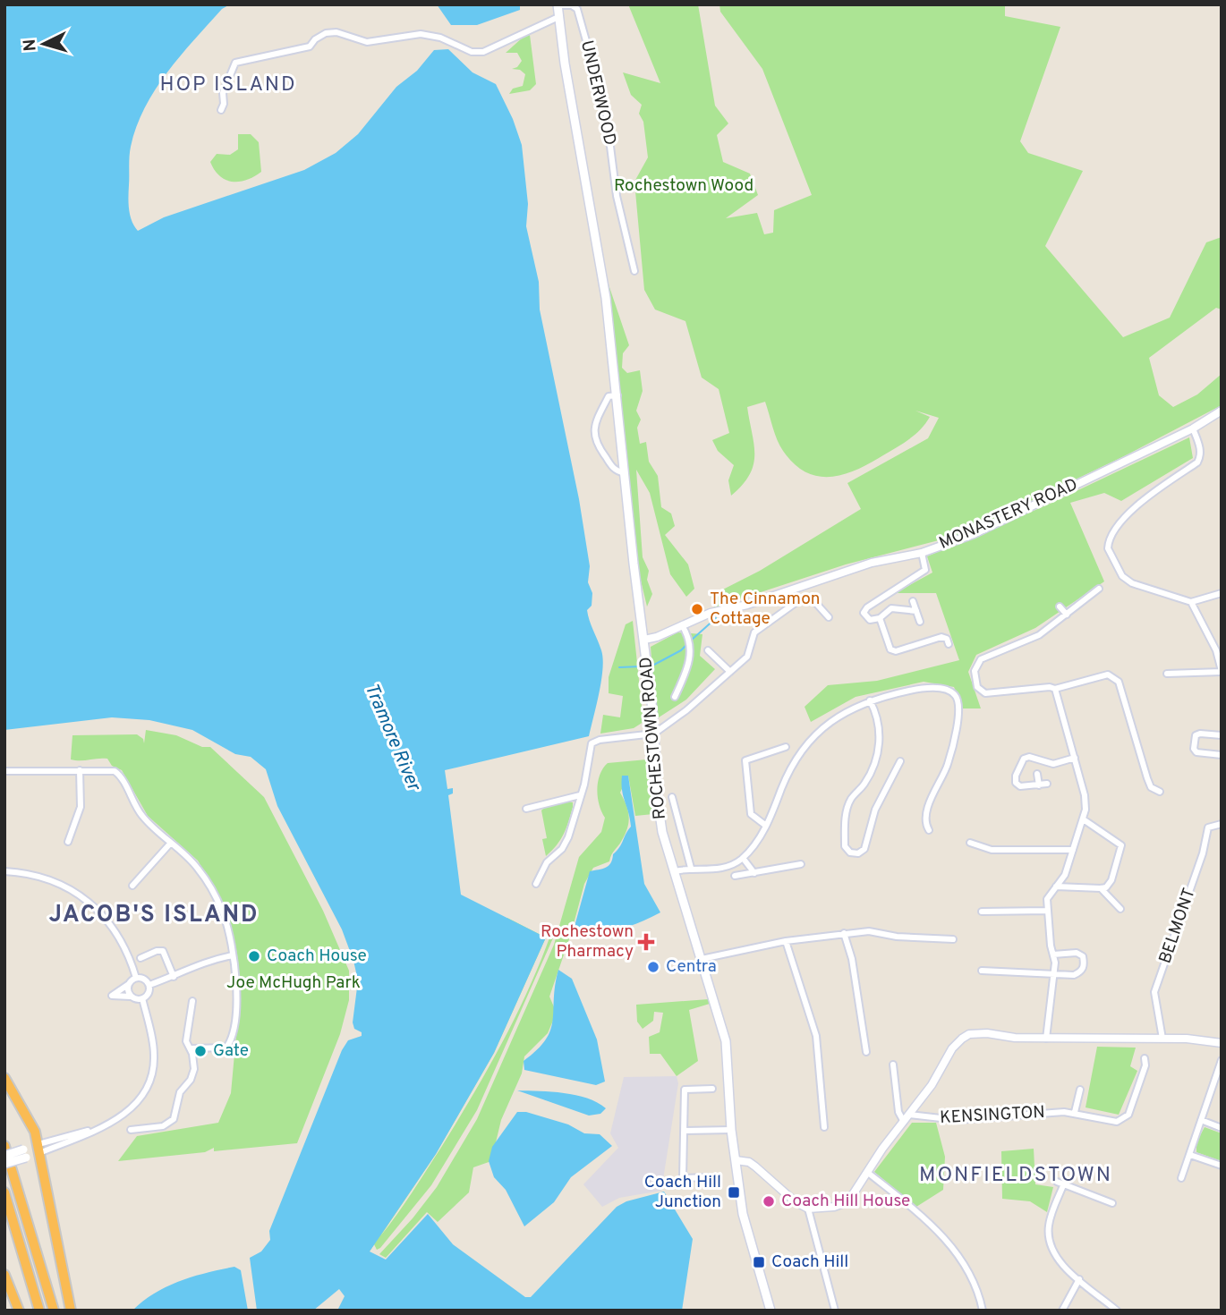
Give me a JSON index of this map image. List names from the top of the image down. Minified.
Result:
{"streets":{"main road":["ROCHESTOWN ROAD"],"street":["UNDERWOOD","MONASTERY ROAD","BELMONT","KENSINGTON"]},"crossings":[["MONASTERY ROAD","ROCHESTOWN ROAD"]],"districts":["HOP ISLAND","JACOB'S ISLAND","MONFIELDSTOWN"],"water":["Tramore River"],"parks":["Rochestown Wood","Joe McHugh Park"],"places":{"other":["The Cinnamon Cottage","Coach House","Centra","Gate","Coach Hill House"],"health":["Rochestown Pharmacy"],"transit":["Coach Hill Junction","Coach Hill"]},"north":"left"}
